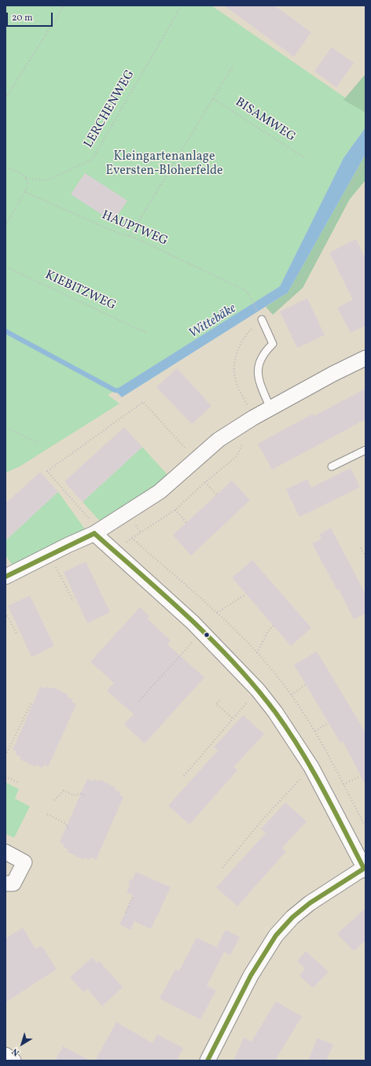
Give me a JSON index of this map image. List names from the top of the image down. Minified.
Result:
{"streets":{"path":["LERCHENWEG","BISAMWEG","HAUPTWEG","KIEBITZWEG"]},"water":["Wittebäke"],"parks":["Kleingartenanlage Eversten-Bloherfelde"],"scale_bar":"20 m","north":"bottom left"}
